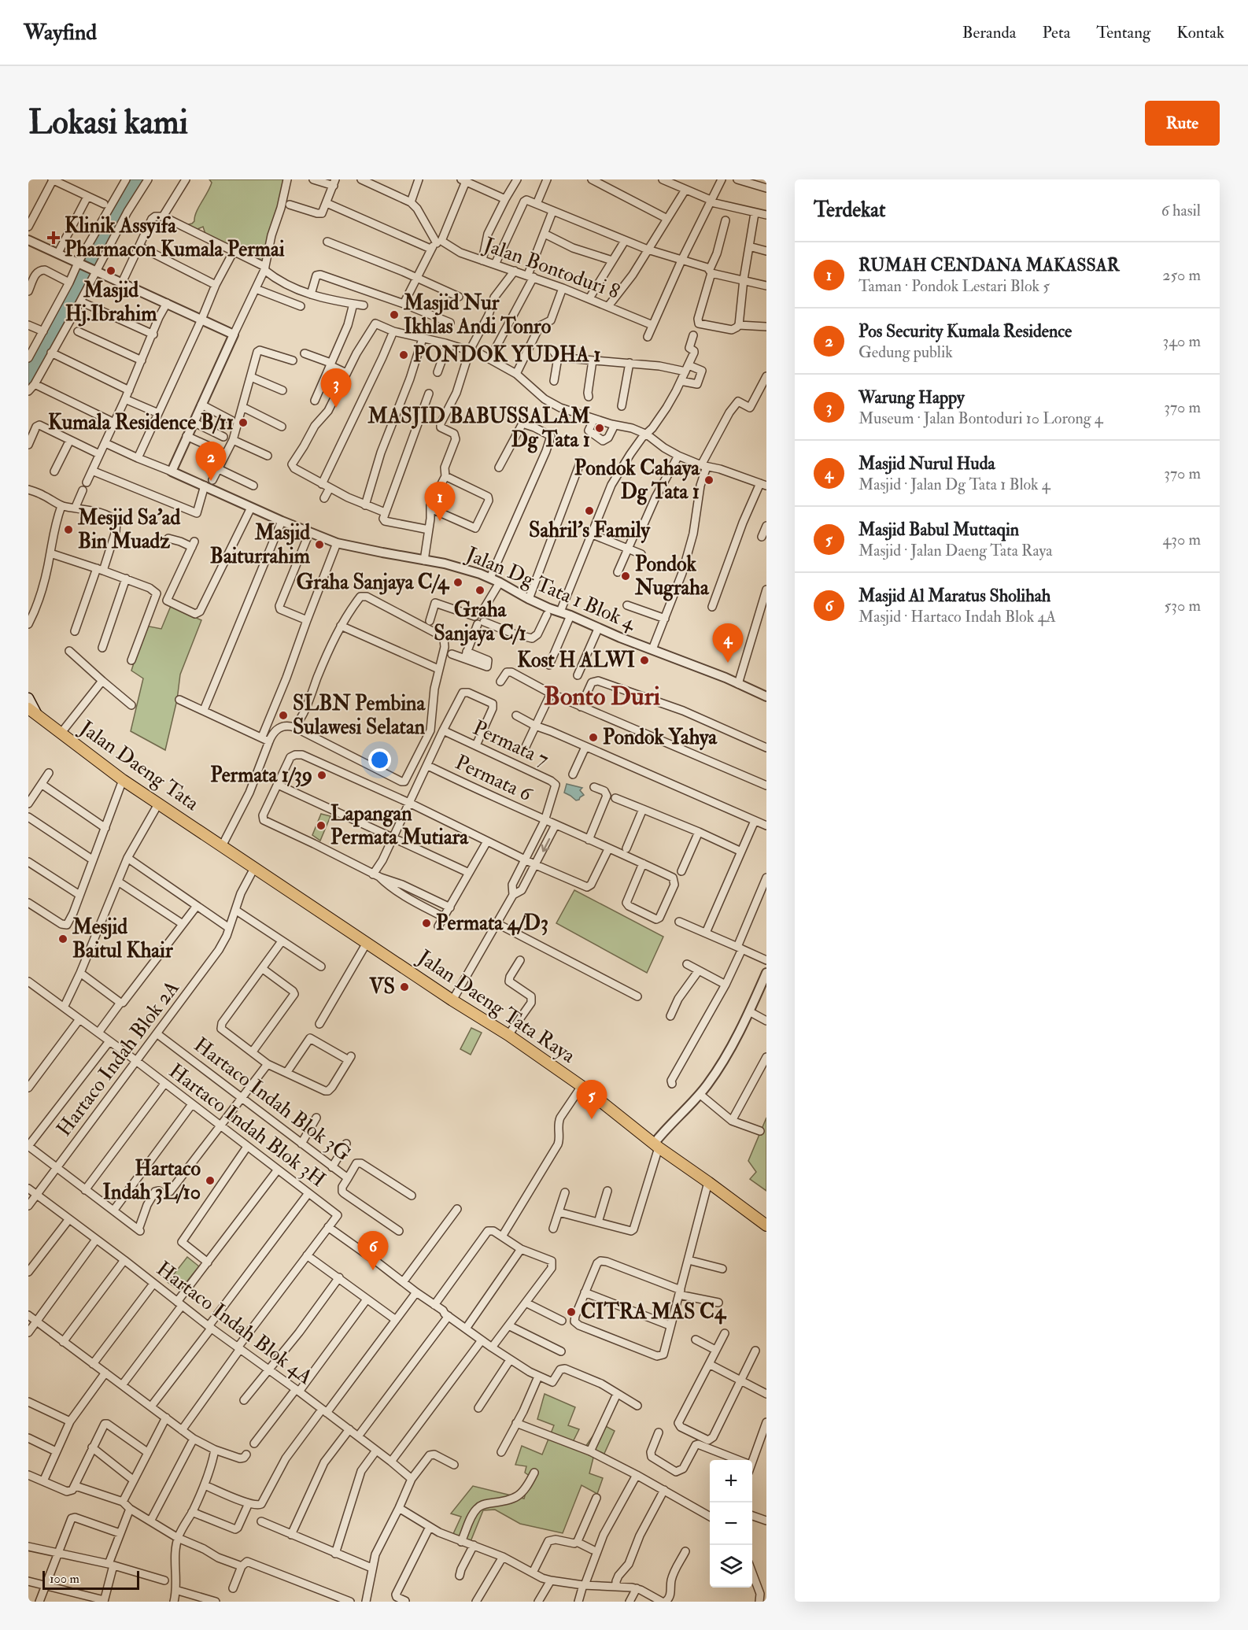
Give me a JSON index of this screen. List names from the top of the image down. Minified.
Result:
{"streets":{"main road":["Jalan Daeng Tata","Jalan Daeng Tata Raya"],"street":["Jalan Bontoduri 8","Jalan Dg Tata 1 Blok 4","Permata 7","Permata 6","Hartaco Indah Blok 2A","Hartaco Indah Blok 3G","Hartaco Indah Blok 3H","Hartaco Indah Blok 4A"]},"crossings":[["Permata 7","Permata 6"],["Jalan Daeng Tata","Jalan Daeng Tata Raya"],["Jalan Daeng Tata Raya","Hartaco Indah Blok 2A"],["Hartaco Indah Blok 2A","Hartaco Indah Blok 3G"],["Hartaco Indah Blok 2A","Hartaco Indah Blok 3H"],["Hartaco Indah Blok 2A","Hartaco Indah Blok 4A"]],"districts":["Bonto Duri"],"places":{"health":["Klinik Assyifa Pharmacon Kumala Permai"],"other":["Masjid Hj.Ibrahim","Masjid Nur Ikhlas Andi Tonro","PONDOK YUDHA 1","Kumala Residence B/11","MASJID BABUSSALAM Dg Tata 1","Pondok Cahaya Dg Tata 1","Sahril's Family","Mesjid Sa'ad Bin Muadz","Masjid Baiturrahim","Pondok Nugraha","Graha Sanjaya C/4","Graha Sanjaya C/1","Kost H ALWI","SLBN Pembina Sulawesi Selatan","Pondok Yahya","Permata 1/39","Lapangan Permata Mutiara","Permata 4/D3","Mesjid Baitul Khair","VS","Hartaco Indah 3L/10","CITRA MAS C4"]},"scale_bar":"100 m","page":{"header":"Wayfind","nav":["Beranda","Peta","Tentang","Kontak"],"buttons":"Rute","title":"Lokasi kami","heading":["Terdekat","6 hasil"],"list":[{"mark":"1","name":"RUMAH CENDANA MAKASSAR","note":"Taman · Pondok Lestari Blok 5","value":"250 m"},{"mark":"2","name":"Pos Security Kumala Residence","note":"Gedung publik","value":"340 m"},{"mark":"3","name":"Warung Happy","note":"Museum · Jalan Bontoduri 10 Lorong 4","value":"370 m"},{"mark":"4","name":"Masjid Nurul Huda","note":"Masjid · Jalan Dg Tata 1 Blok 4","value":"370 m"},{"mark":"5","name":"Masjid Babul Muttaqin","note":"Masjid · Jalan Daeng Tata Raya","value":"430 m"},{"mark":"6","name":"Masjid Al Maratus Sholihah","note":"Masjid · Hartaco Indah Blok 4A","value":"530 m"}],"pins":["3","2","1","4","5","6"],"map_buttons":["+","−"],"scale":"100 m"}}
